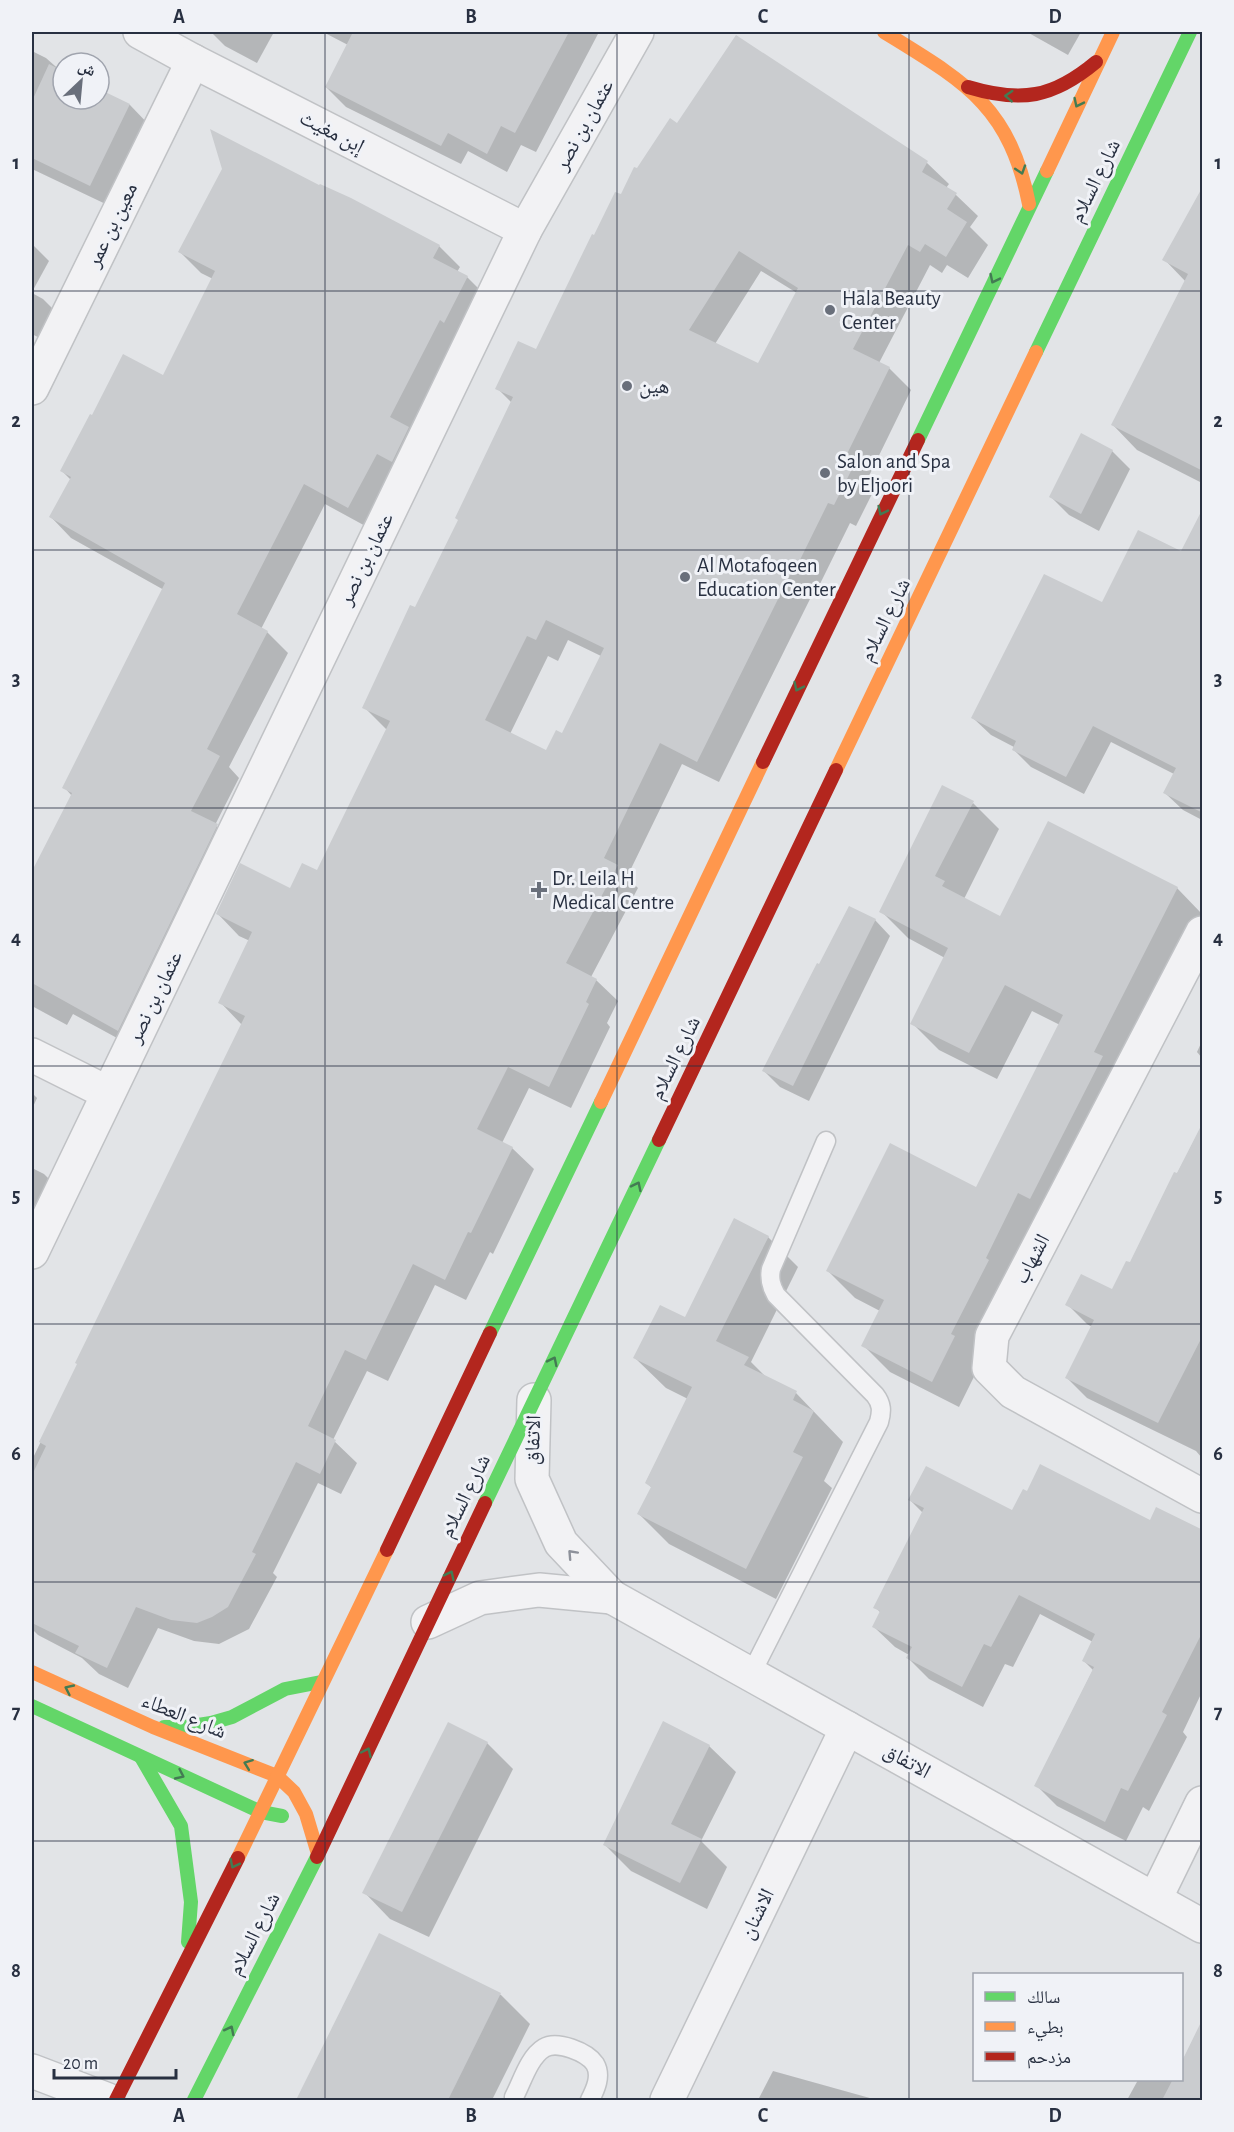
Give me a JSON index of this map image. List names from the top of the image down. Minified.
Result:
{"streets":{"main road":["شارع السلام","شارع العطاء"],"street":["عثمان بن نصر","إبن مغيث","معين بن عمر","الشهاب","الاتفاق","الاشنان"]},"crossings":[["عثمان بن نصر","إبن مغيث"],["إبن مغيث","معين بن عمر"],["شارع السلام","الاتفاق"],["شارع السلام","شارع العطاء"],["الاتفاق","الاشنان"]],"places":{"other":["Hala Beauty Center","هين","Salon and Spa by Eljoori","Al Motafoqeen Education Center"],"health":["Dr. Leila H Medical Centre"]},"legend":["سالك","بطيء","مزدحم"],"scale_bar":"20 m","north":"top right","grid":{"columns":["A","B","C","D"],"rows":["1","2","3","4","5","6","7","8"]}}
